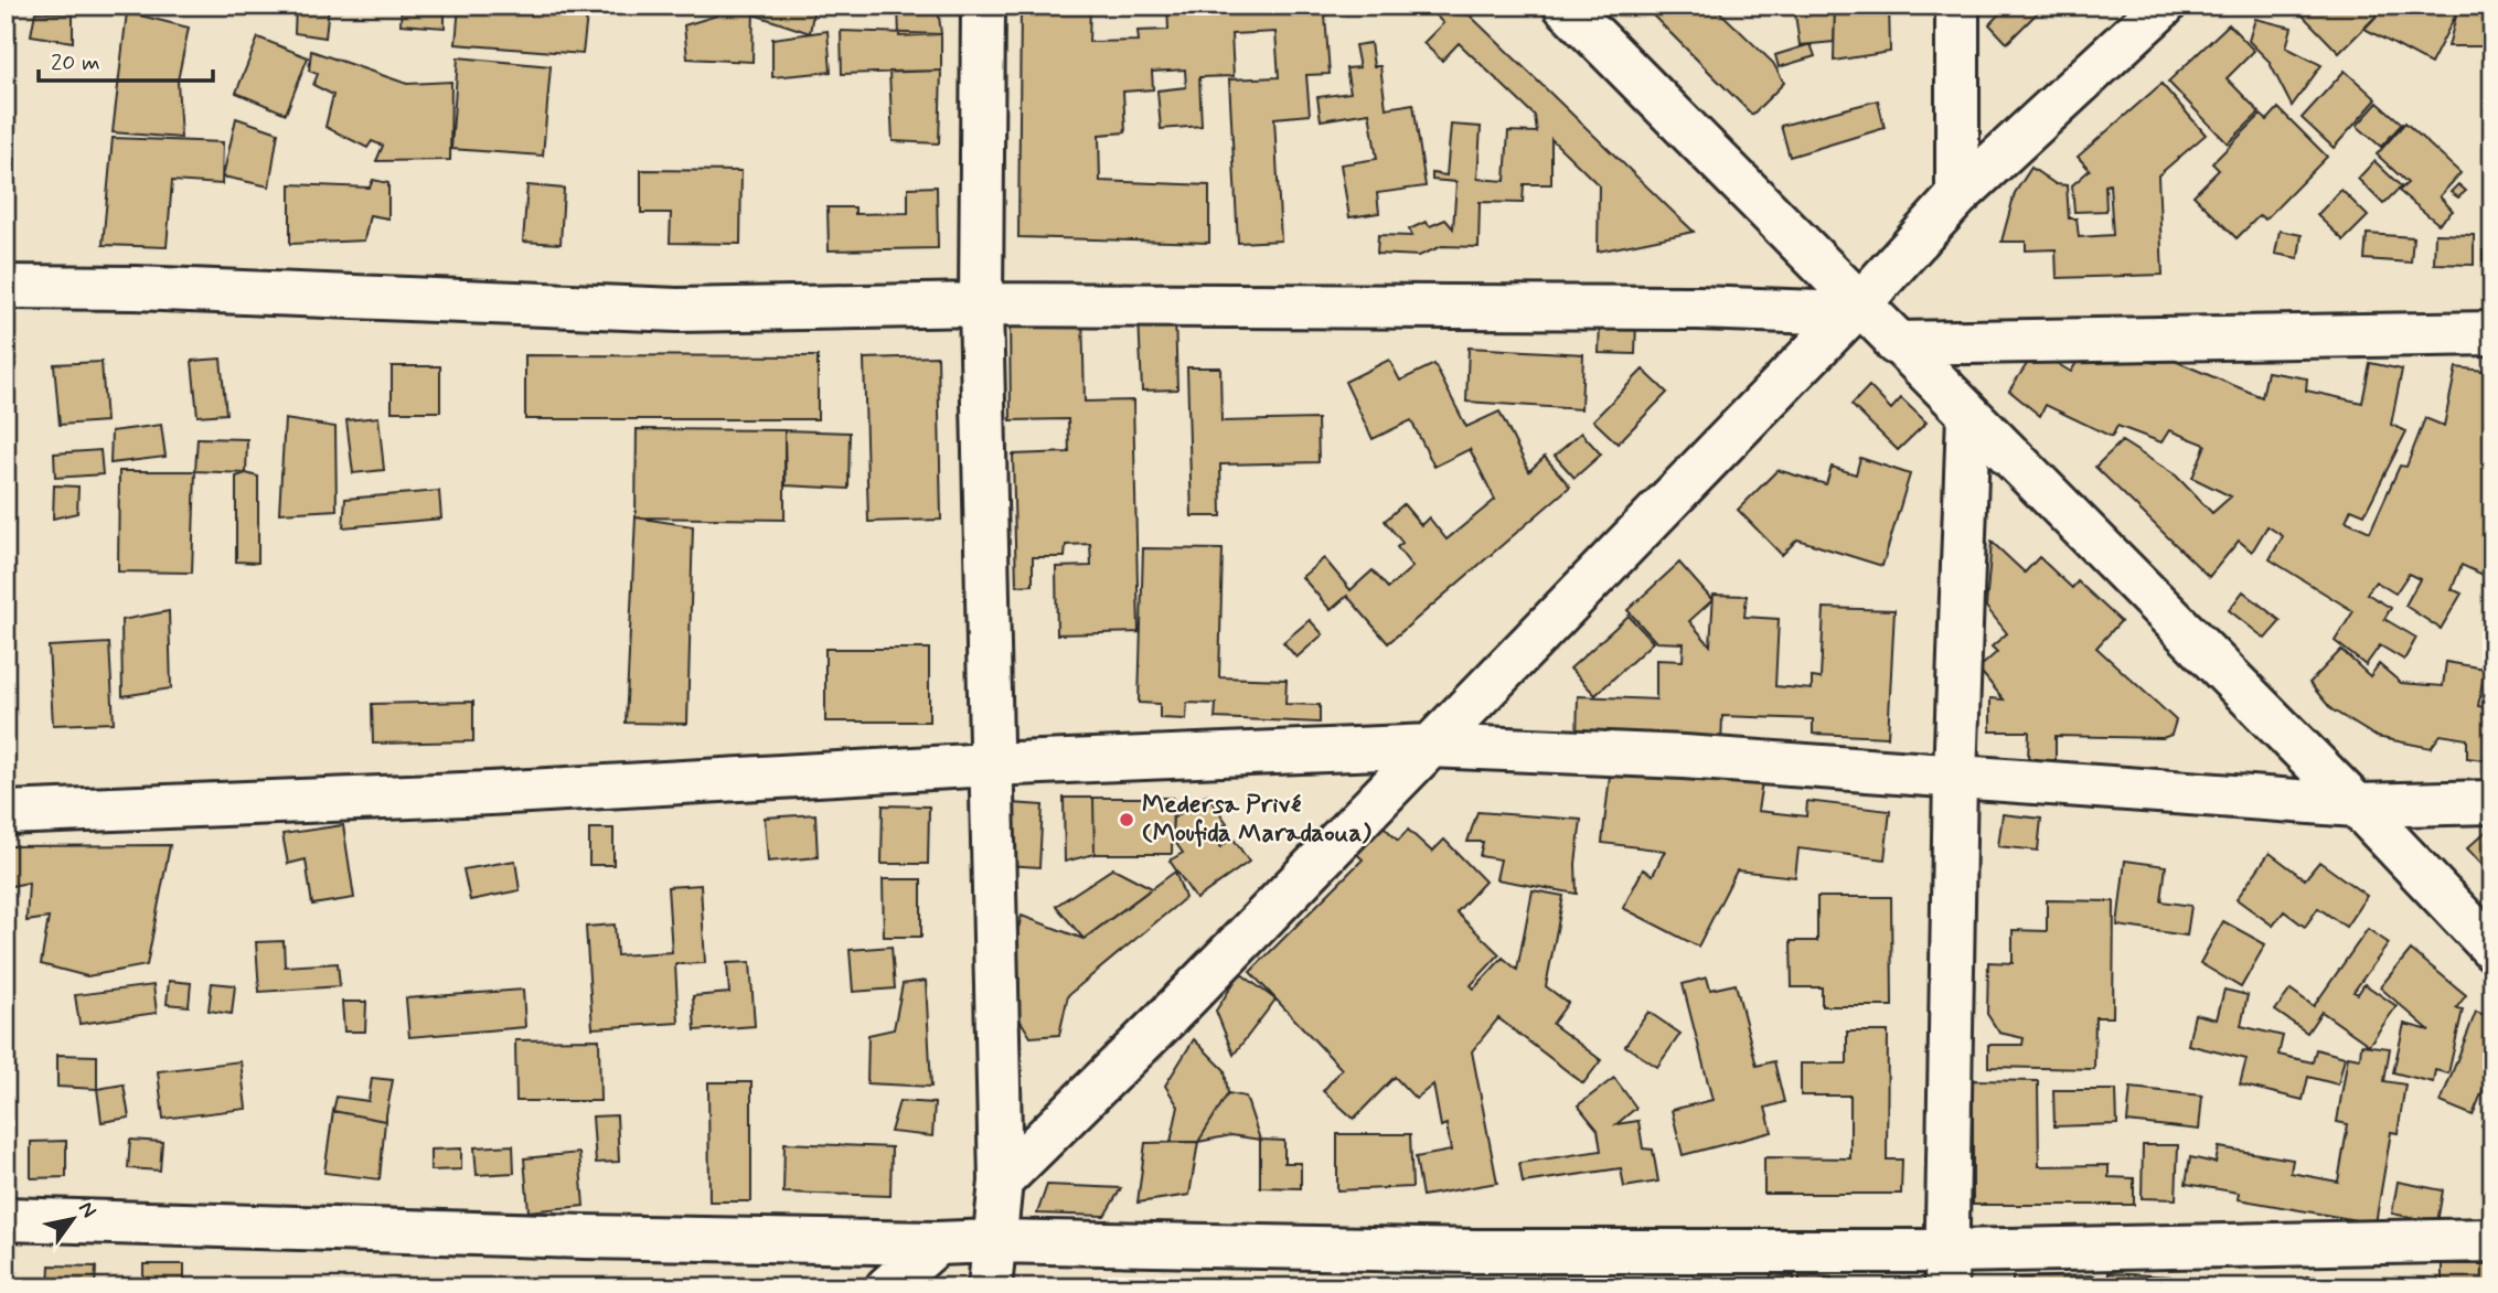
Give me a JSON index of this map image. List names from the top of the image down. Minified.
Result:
{"places":["Medersa Privé (Moufida Maradaoua)"],"scale_bar":"20 m","north":"top right"}
